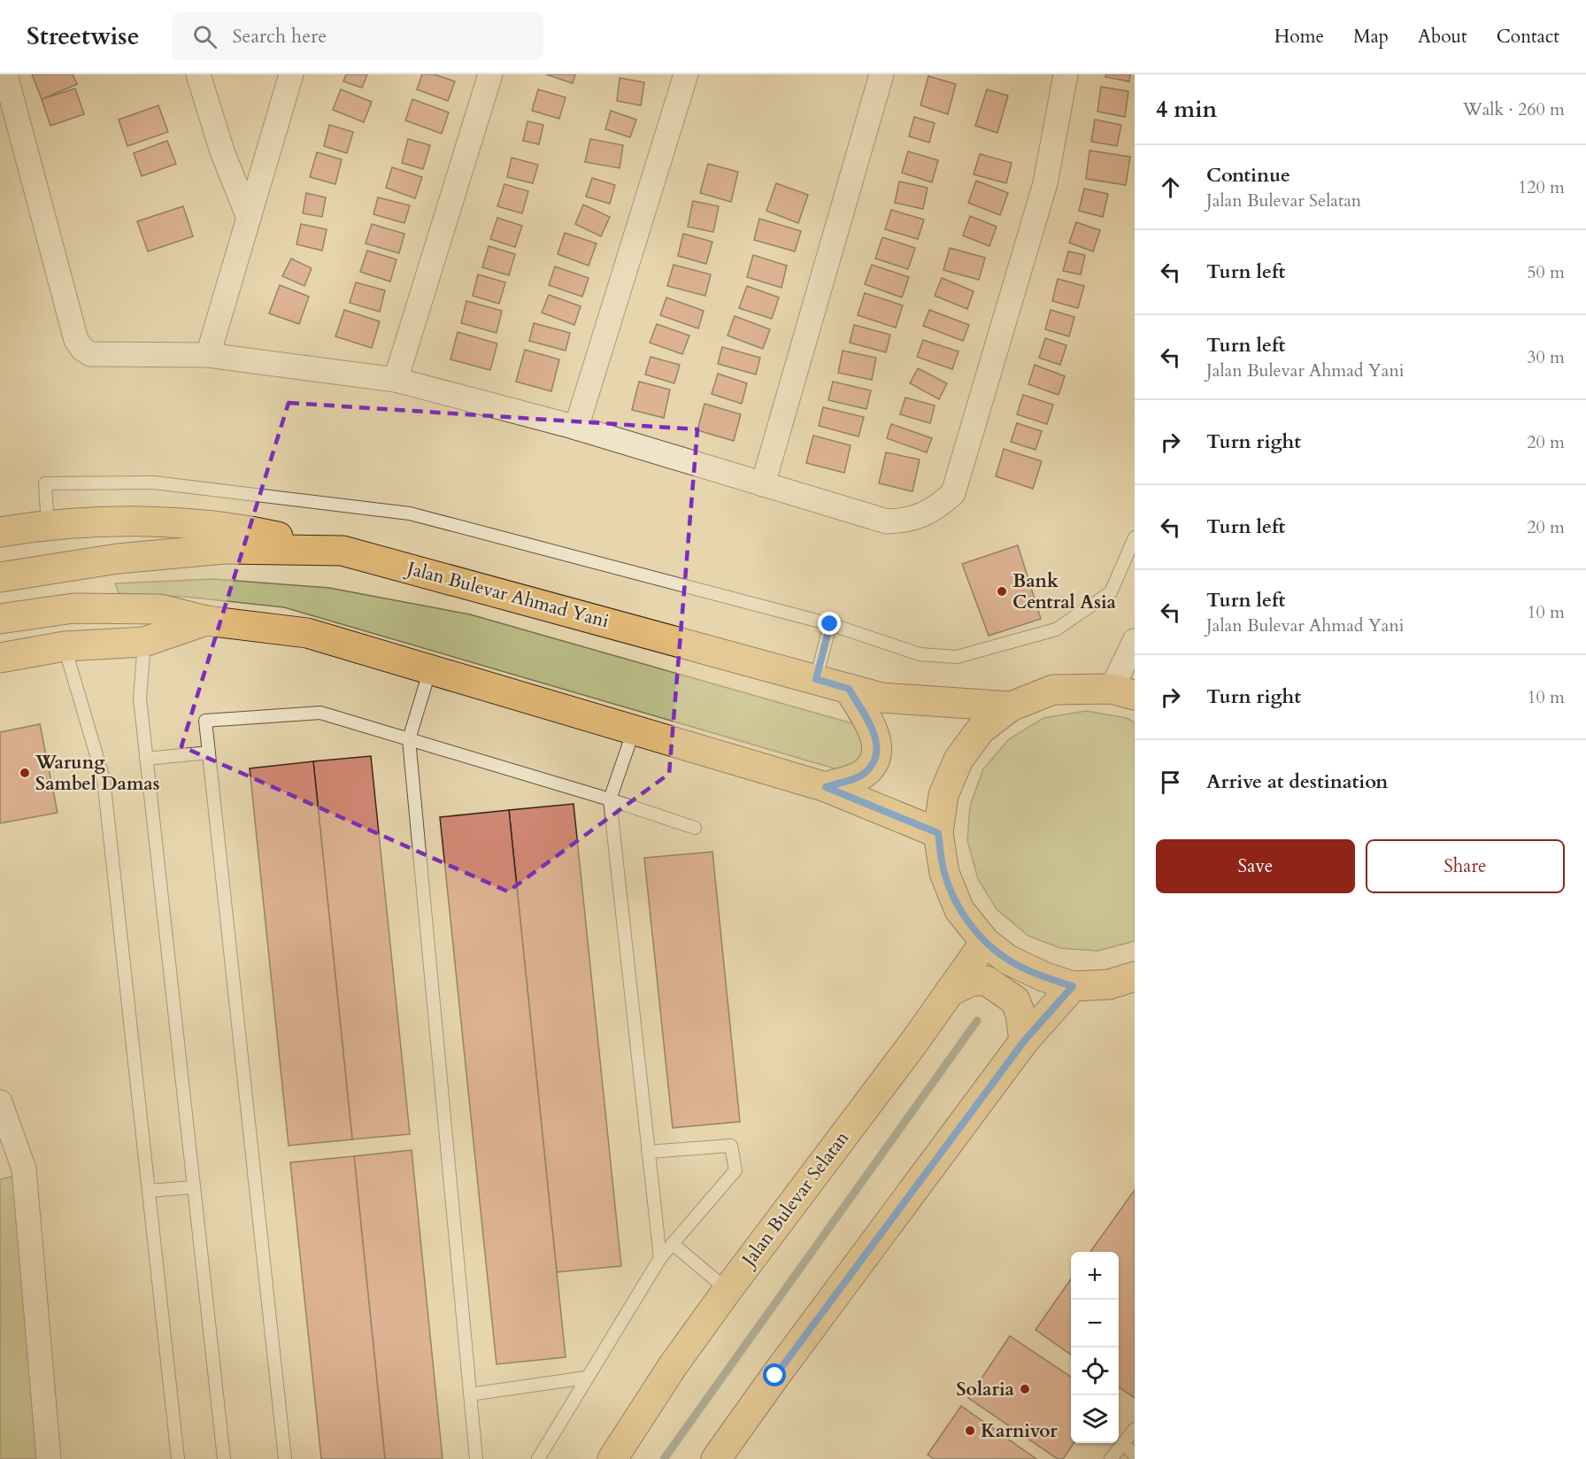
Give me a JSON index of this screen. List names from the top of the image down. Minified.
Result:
{"streets":{"main road":["Jalan Bulevar Ahmad Yani","Jalan Bulevar Selatan"]},"places":["Bank Central Asia","Warung Sambel Damas","Solaria","Karnivor"],"page":{"header":"Streetwise","search":"Search here","nav":["Home","Map","About","Contact"],"heading":["4 min","Walk · 260 m"],"list":[["Continue","Jalan Bulevar Selatan","120 m"],["Turn left","50 m"],["Turn left","Jalan Bulevar Ahmad Yani","30 m"],["Turn right","20 m"],["Turn left","20 m"],["Turn left","Jalan Bulevar Ahmad Yani","10 m"],["Turn right","10 m"],"Arrive at destination"],"buttons":["Save","Share"],"map_buttons":["+","−"]}}
